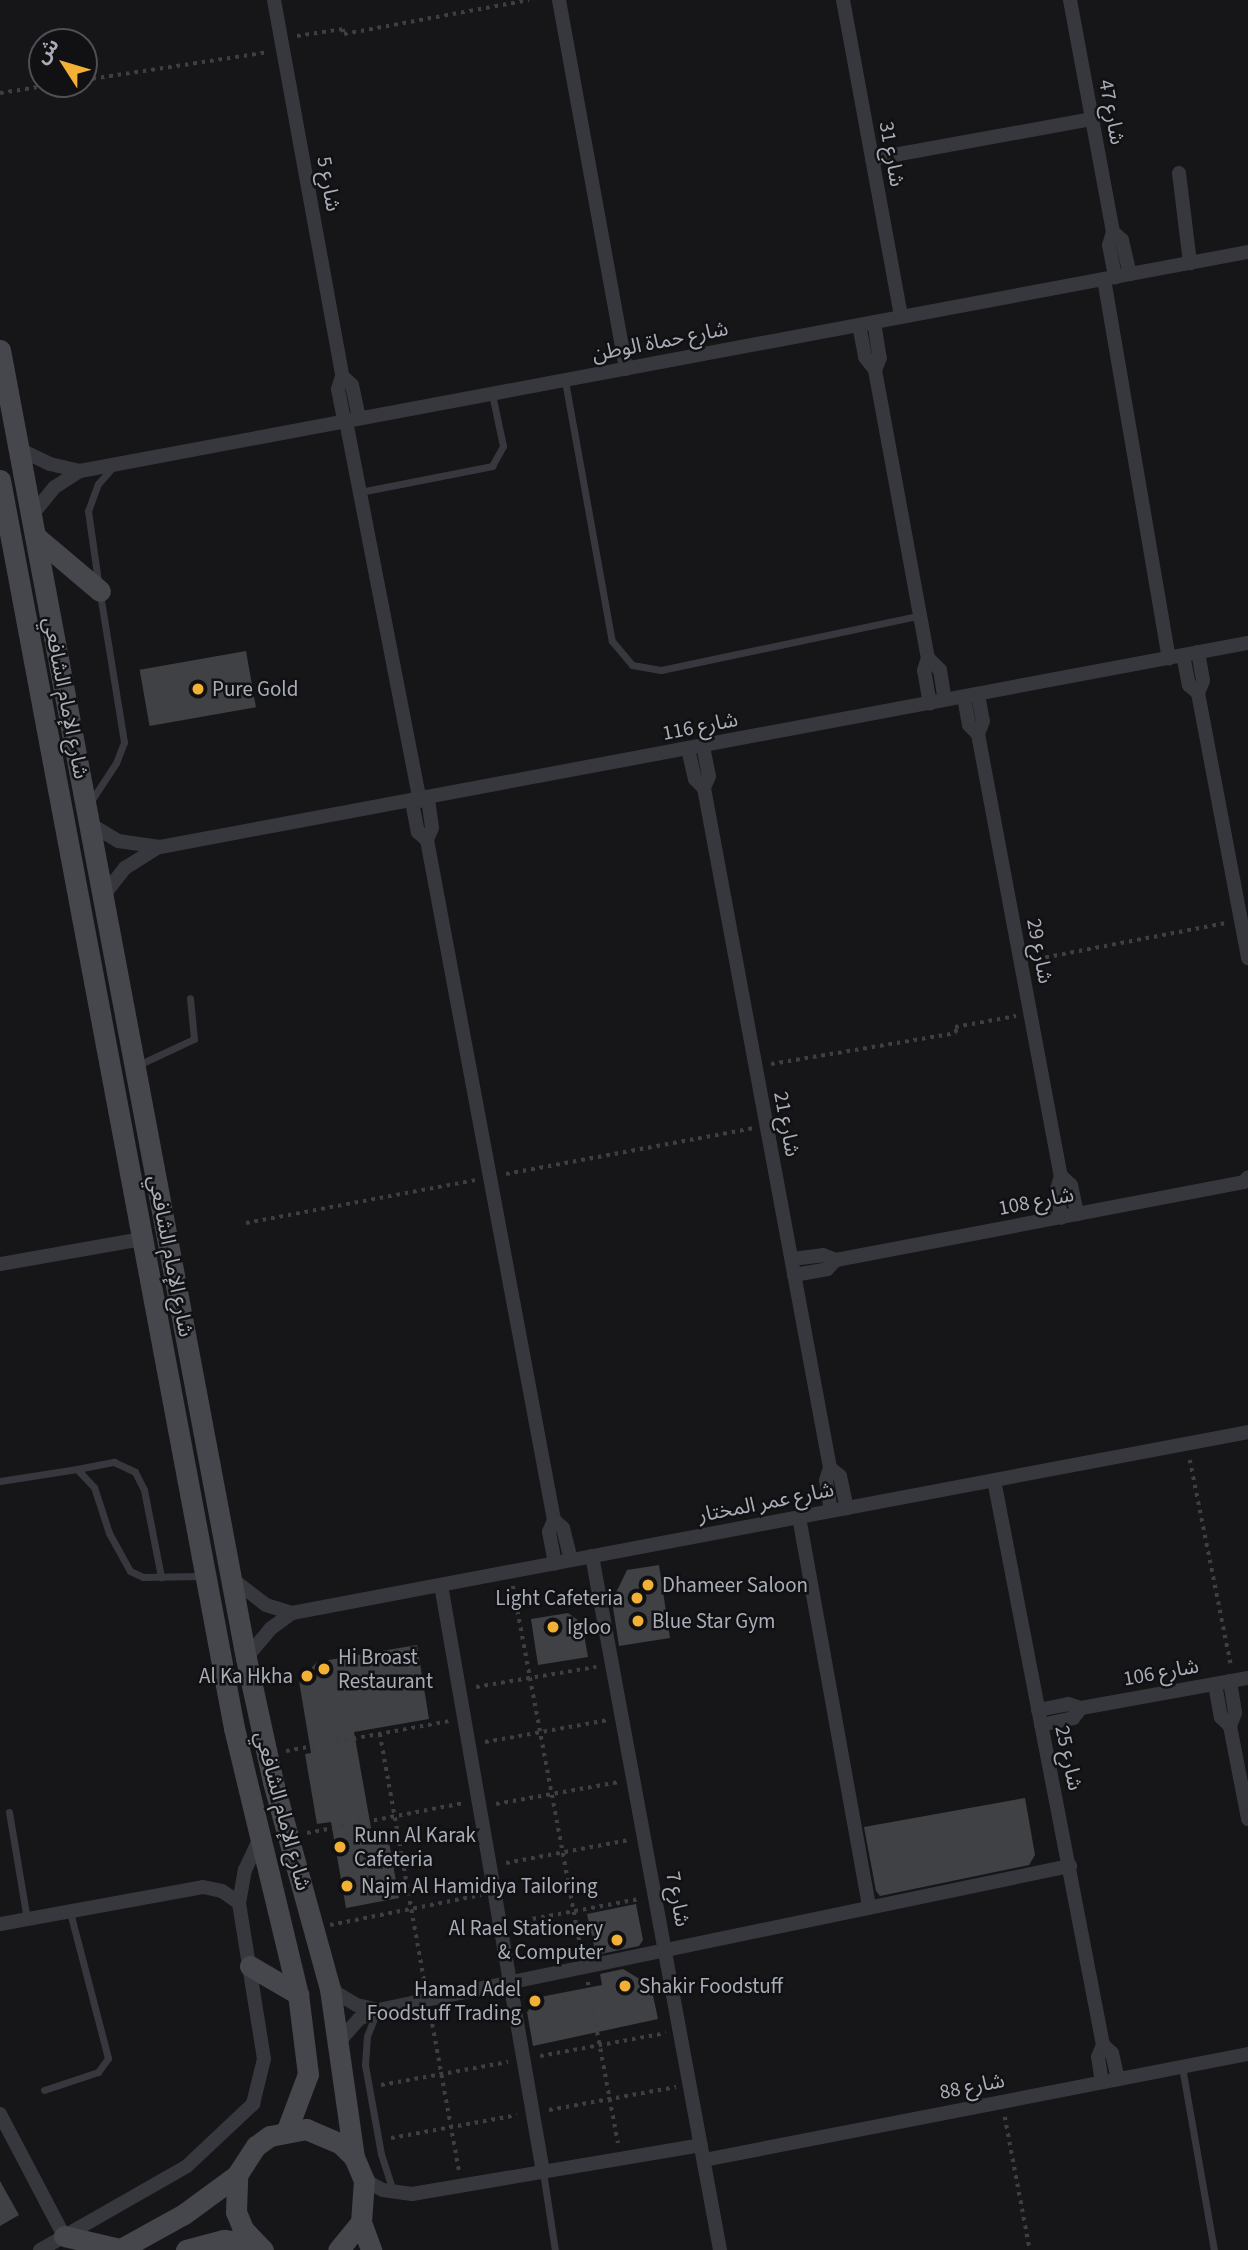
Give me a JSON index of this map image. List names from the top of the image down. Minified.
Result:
{"streets":{"street":["شارع 47","شارع 31","شارع 5","شارع حماة الوطن","شارع الإمام الشافعي","شارع 116","شارع 29","شارع 21","شارع 108","شارع عمر المختار","شارع 106","شارع 25","شارع 7","شارع 88"]},"crossings":[["شارع 47","شارع حماة الوطن"],["شارع 47","شارع 116"],["شارع 31","شارع حماة الوطن"],["شارع 5","شارع حماة الوطن"],["شارع 5","شارع 116"],["شارع حماة الوطن","شارع الإمام الشافعي"],["شارع الإمام الشافعي","شارع 116"],["شارع الإمام الشافعي","شارع عمر المختار"],["شارع 116","شارع 29"],["شارع 116","شارع 21"],["شارع 29","شارع 108"],["شارع 21","شارع 108"],["شارع 21","شارع عمر المختار"],["شارع عمر المختار","شارع 25"],["شارع عمر المختار","شارع 7"],["شارع 106","شارع 25"],["شارع 25","شارع 88"],["شارع 7","شارع 88"]],"places":["Pure Gold","Dhameer Saloon","Light Cafeteria","Blue Star Gym","Igloo","Hi Broast Restaurant","Al Ka Hkha","Runn Al Karak Cafeteria","Najm Al Hamidiya Tailoring","Al Rael Stationery & Computer","Shakir Foodstuff","Hamad Adel Foodstuff Trading"],"north":"top left"}
